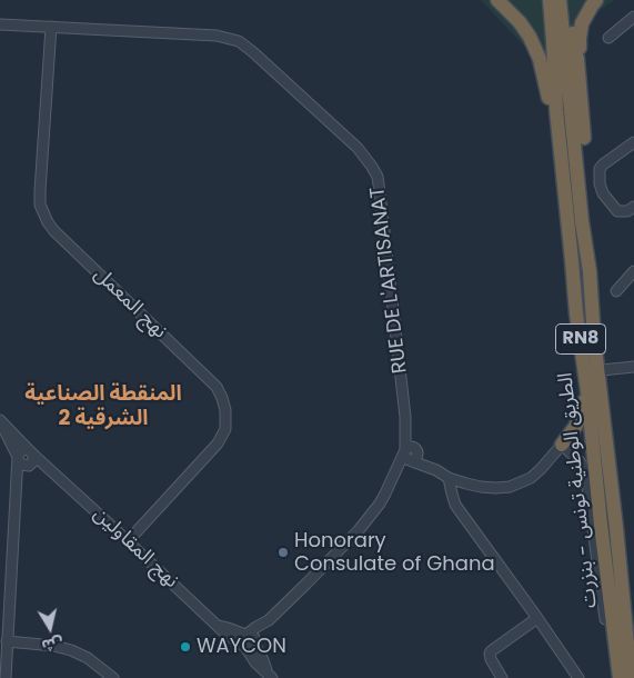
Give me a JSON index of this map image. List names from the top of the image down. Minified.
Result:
{"streets":{"highway":["RN8","الطريق الوطنية تونس - بنزرت"],"street":["RUE DE L'ARTISANAT","نهج المعمل","نهج المقاولين"]},"crossings":[["RUE DE L'ARTISANAT","نهج المعمل"],["نهج المعمل","نهج المقاولين"],["RN8","الطريق الوطنية تونس - بنزرت"]],"districts":["المنقطة الصناعية الشرقية 2"],"places":["Honorary Consulate of Ghana","WAYCON"],"north":"bottom"}
